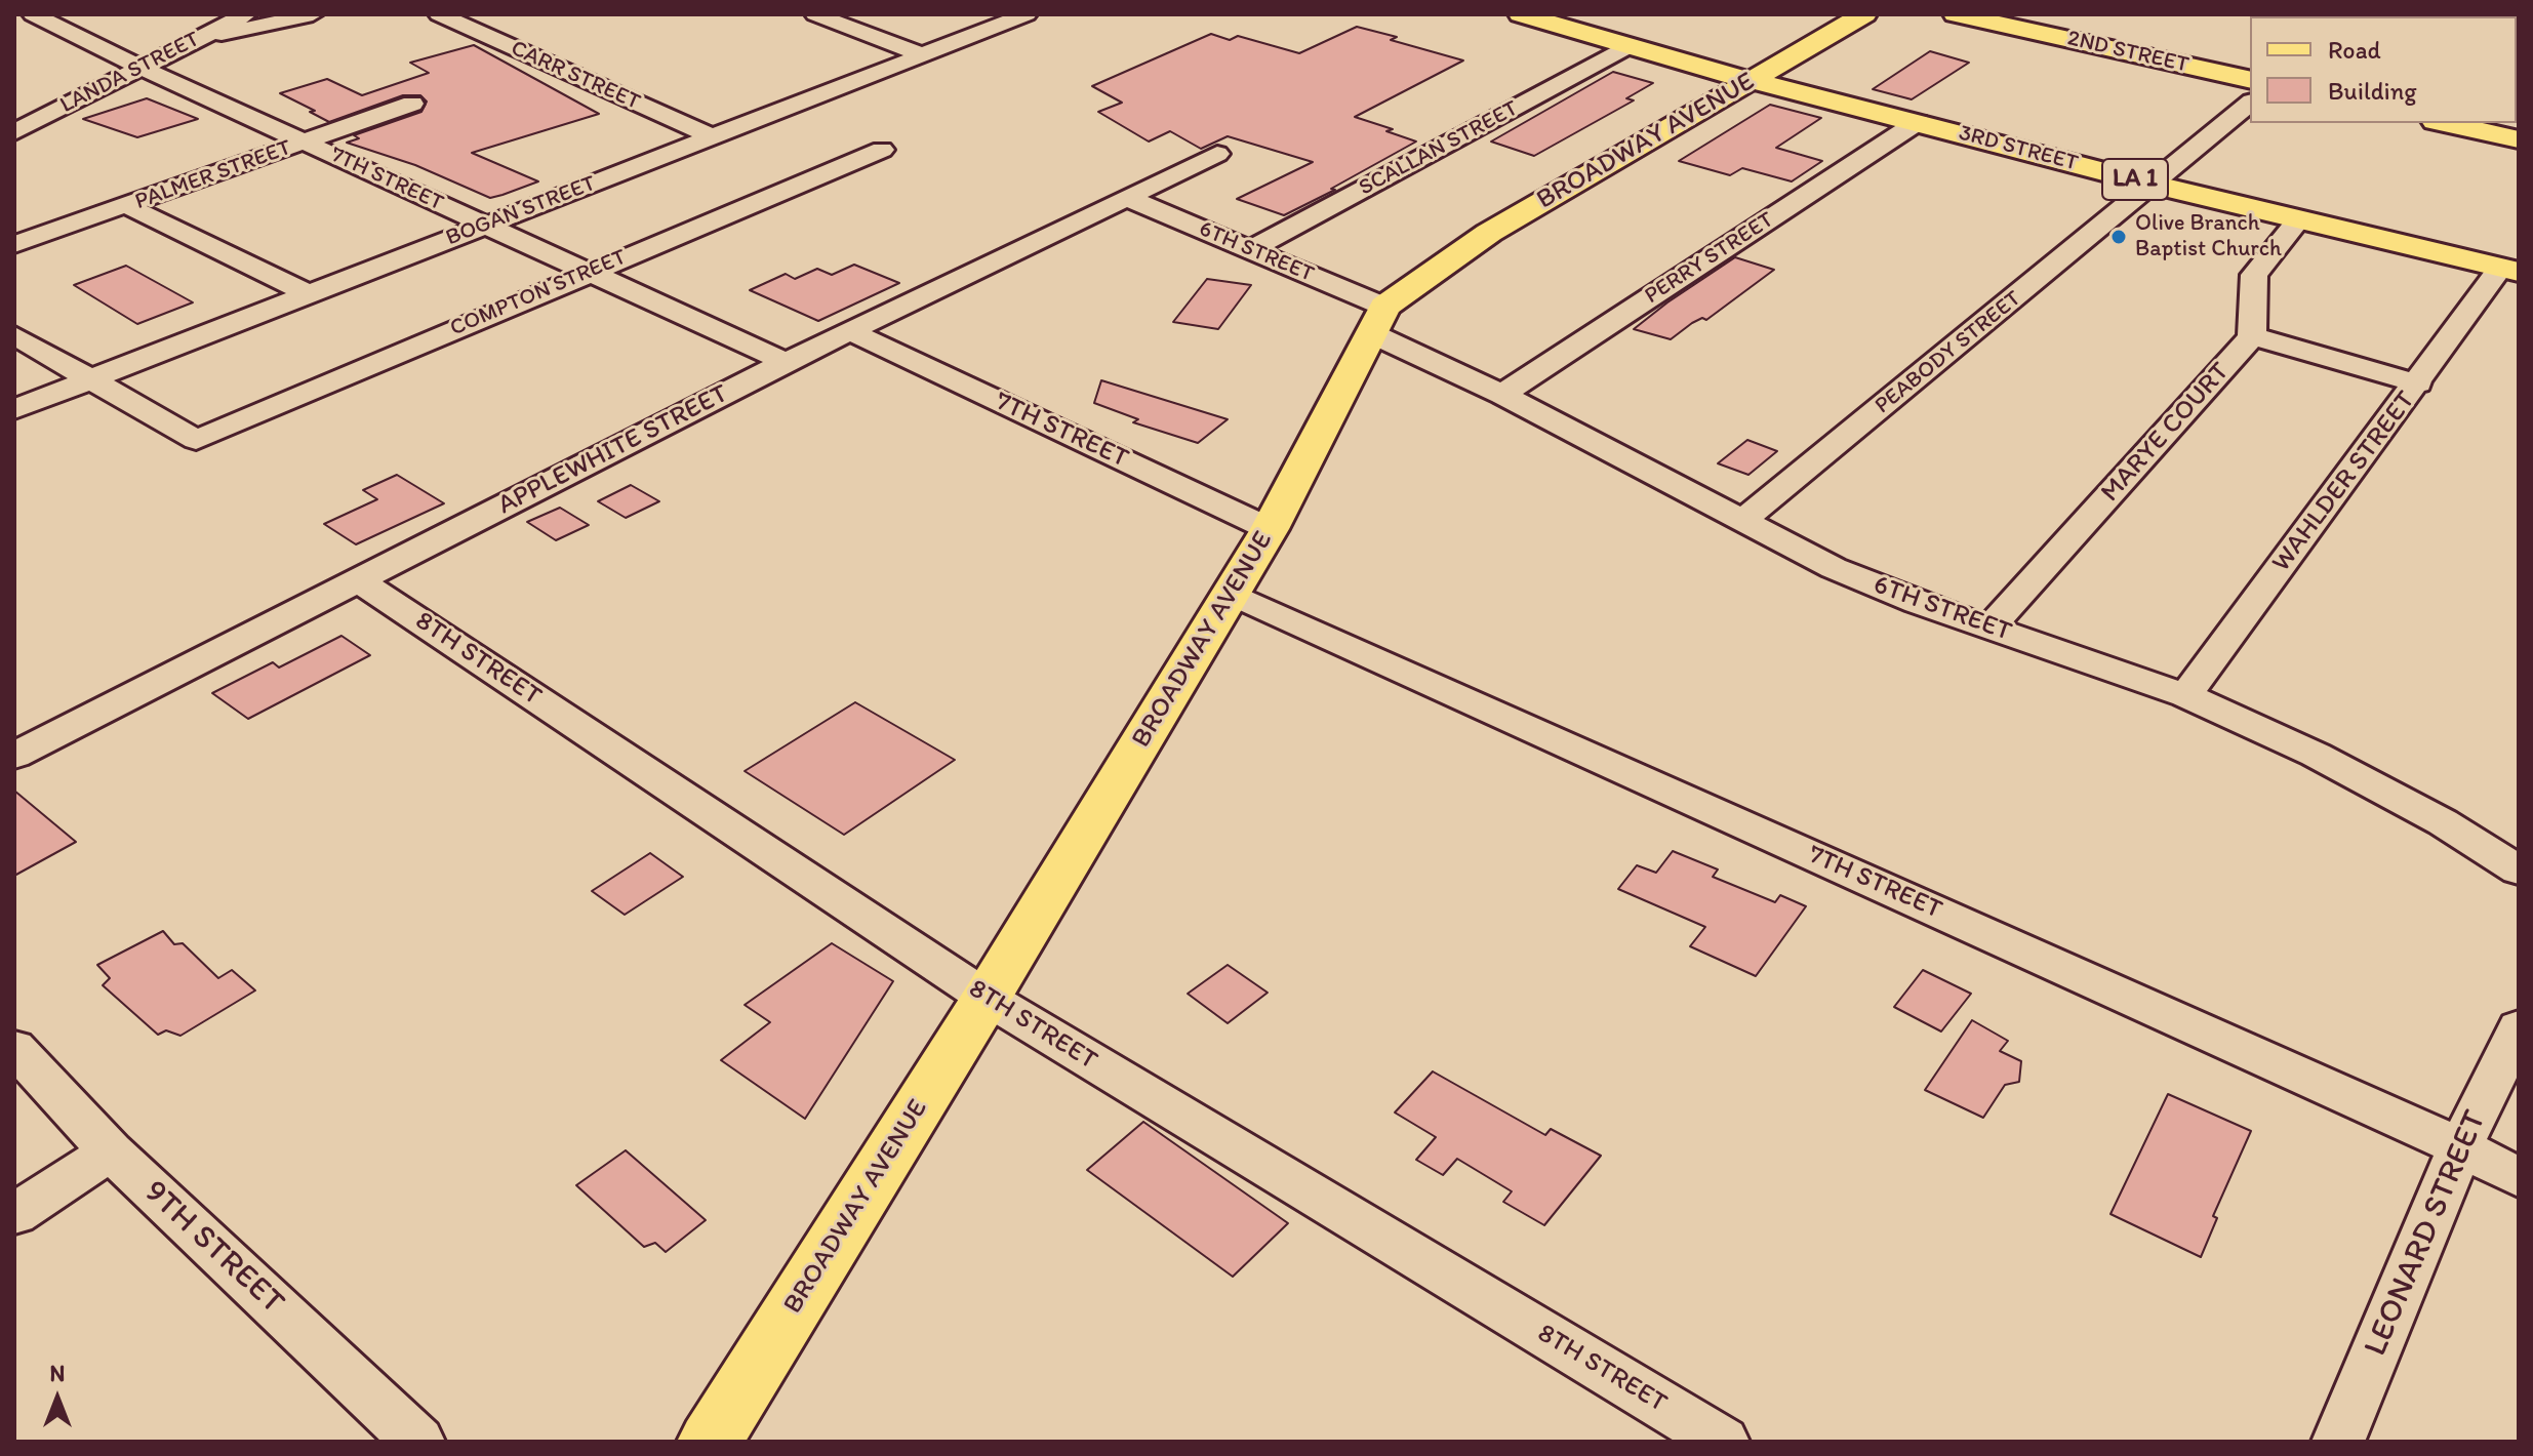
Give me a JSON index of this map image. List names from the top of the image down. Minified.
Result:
{"streets":{"main road":["2ND STREET","BROADWAY AVENUE","3RD STREET","LA 1"],"street":["LANDA STREET","CARR STREET","SCALLAN STREET","PALMER STREET","7TH STREET","BOGAN STREET","6TH STREET","PERRY STREET","COMPTON STREET","PEABODY STREET","MARYE COURT","APPLEWHITE STREET","WAHLDER STREET","8TH STREET","LEONARD STREET","9TH STREET"]},"crossings":[["LANDA STREET","7TH STREET"],["CARR STREET","BOGAN STREET"],["BROADWAY AVENUE","3RD STREET"],["BROADWAY AVENUE","7TH STREET"],["BROADWAY AVENUE","6TH STREET"],["BROADWAY AVENUE","8TH STREET"],["SCALLAN STREET","3RD STREET"],["SCALLAN STREET","6TH STREET"],["3RD STREET","PERRY STREET"],["3RD STREET","PEABODY STREET"],["3RD STREET","WAHLDER STREET"],["PALMER STREET","7TH STREET"],["7TH STREET","BOGAN STREET"],["7TH STREET","COMPTON STREET"],["7TH STREET","APPLEWHITE STREET"],["7TH STREET","LEONARD STREET"],["BOGAN STREET","COMPTON STREET"],["6TH STREET","PERRY STREET"],["6TH STREET","PEABODY STREET"],["6TH STREET","MARYE COURT"],["6TH STREET","APPLEWHITE STREET"],["6TH STREET","WAHLDER STREET"],["APPLEWHITE STREET","8TH STREET"]],"places":["Olive Branch Baptist Church"],"legend":["Road","Building"],"north":"top"}
